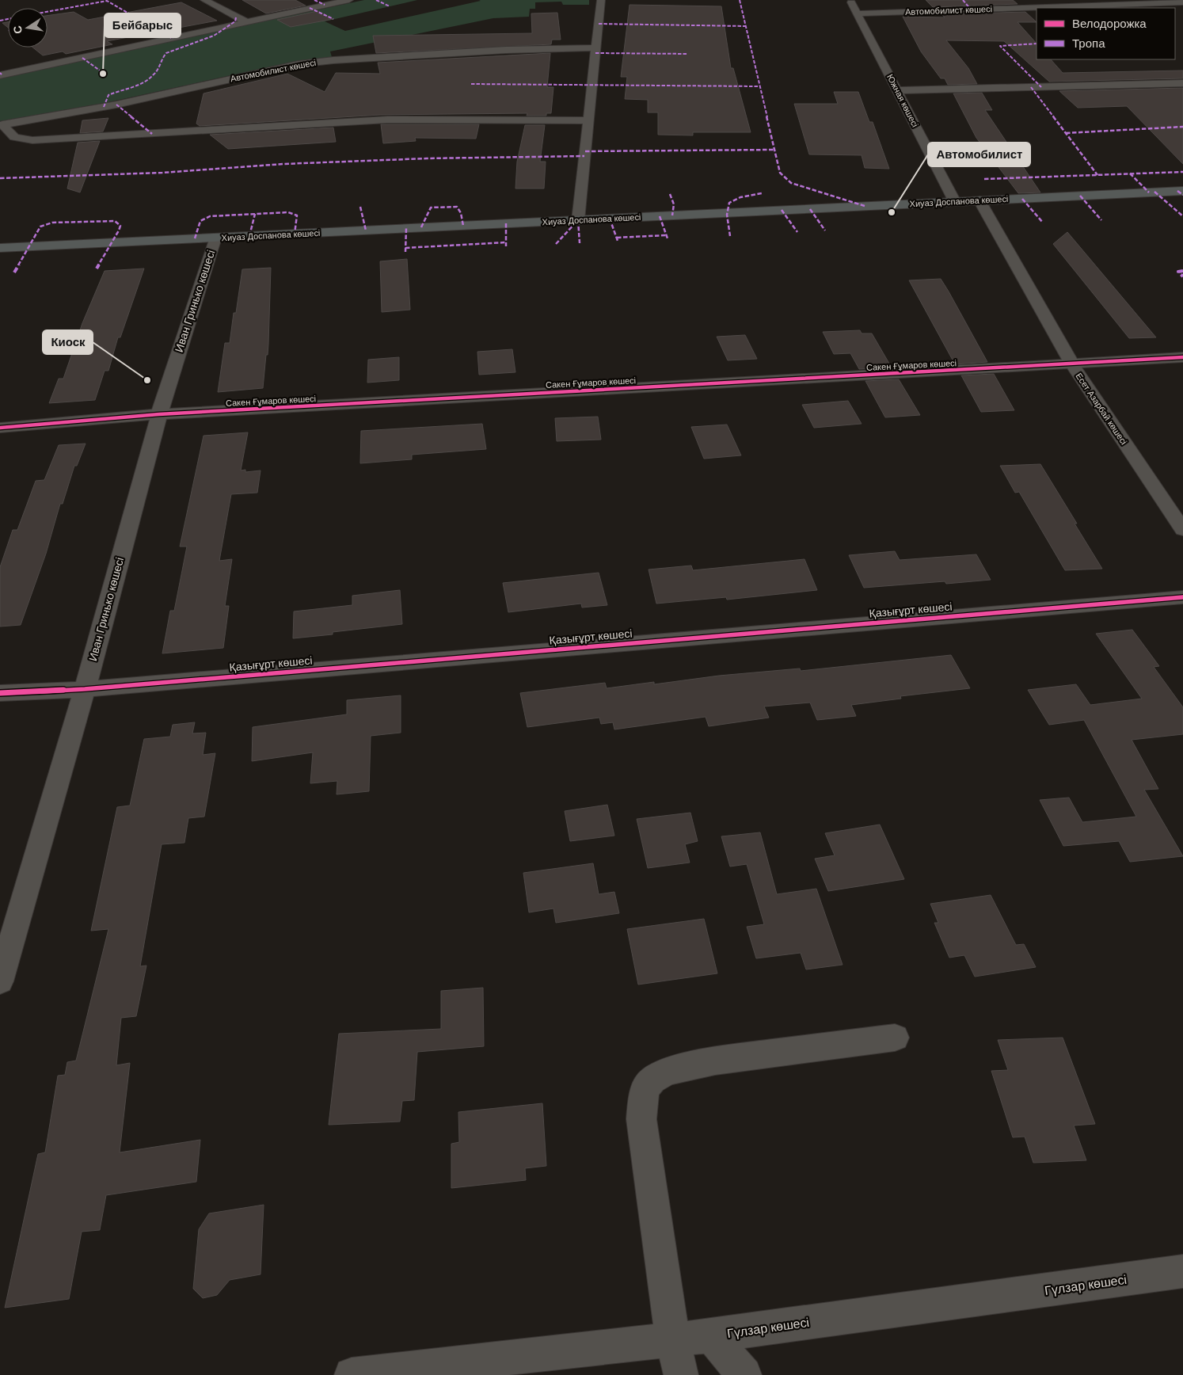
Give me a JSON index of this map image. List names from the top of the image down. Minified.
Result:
{"streets":{"main road":["Хиуаз Доспанова көшесі"],"street":["Автомобилист көшесі","Южная көшесі","Иван Гринько көшесі","Сакен Ғұмаров көшесі","Есет Азарбай көшесі","Қазығұрт көшесі","Гүлзар көшесі"]},"crossings":[["Автомобилист көшесі","Южная көшесі"],["Южная көшесі","Хиуаз Доспанова көшесі"],["Хиуаз Доспанова көшесі","Иван Гринько көшесі"],["Хиуаз Доспанова көшесі","Есет Азарбай көшесі"],["Иван Гринько көшесі","Сакен Ғұмаров көшесі"],["Иван Гринько көшесі","Қазығұрт көшесі"],["Сакен Ғұмаров көшесі","Есет Азарбай көшесі"]],"places":["Бейбарыс","Автомобилист","Киоск"],"legend":["Велодорожка","Тропа"],"north":"left"}
